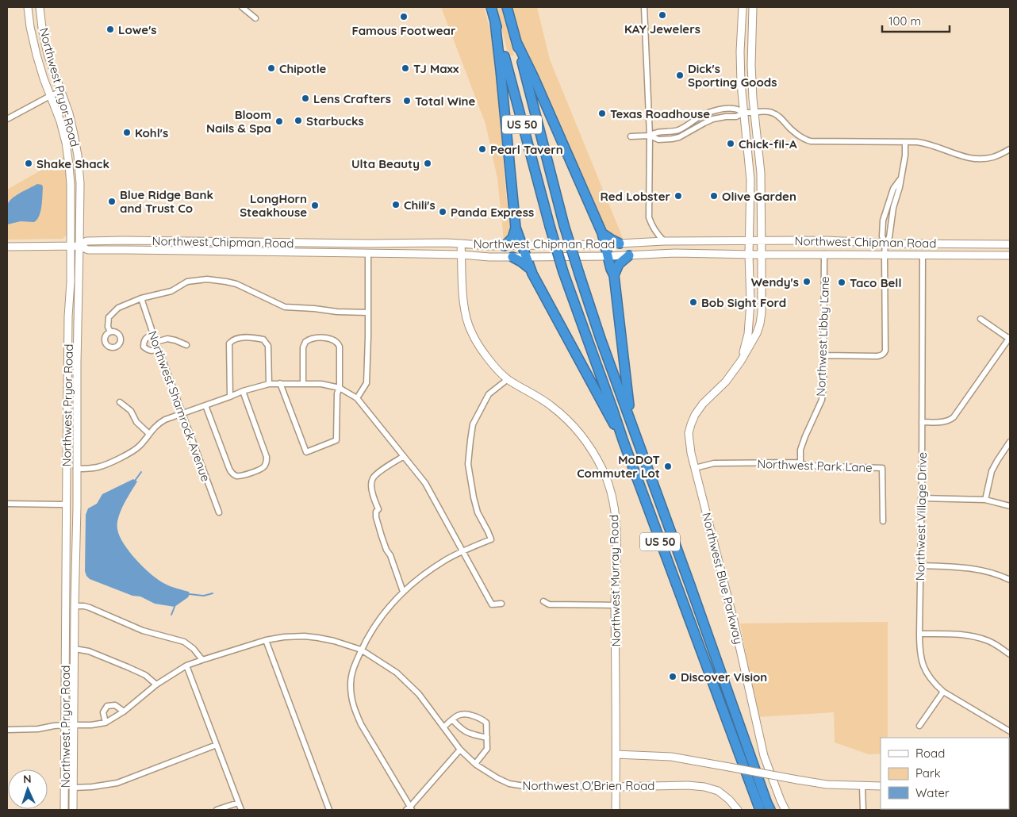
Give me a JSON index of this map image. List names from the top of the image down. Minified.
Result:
{"streets":{"highway":["US 50"],"main road":["Northwest Pryor Road","Northwest Chipman Road","Northwest Blue Parkway","Northwest Murray Road","Northwest O'Brien Road"],"street":["Northwest Libby Lane","Northwest Shamrock Avenue","Northwest Park Lane","Northwest Village Drive"]},"crossings":[["Northwest Pryor Road","Northwest Chipman Road"],["Northwest Pryor Road","Northwest O'Brien Road"],["Northwest Chipman Road","Northwest Libby Lane"],["Northwest Chipman Road","Northwest Village Drive"],["Northwest Chipman Road","Northwest Blue Parkway"],["Northwest Chipman Road","Northwest Murray Road"],["Northwest Libby Lane","Northwest Park Lane"],["Northwest Park Lane","Northwest Blue Parkway"],["Northwest Murray Road","Northwest O'Brien Road"]],"places":["KAY Jewelers","Famous Footwear","Lowe's","Chipotle","TJ Maxx","Dick's Sporting Goods","Lens Crafters","Total Wine","Texas Roadhouse","Starbucks","Bloom Nails & Spa","Kohl's","Chick-fil-A","Pearl Tavern","Shake Shack","Ulta Beauty","Red Lobster","Olive Garden","Blue Ridge Bank and Trust Co","Chili's","LongHorn Steakhouse","Panda Express","Wendy's","Taco Bell","Bob Sight Ford","MoDOT Commuter Lot","Discover Vision"],"legend":["Road","Park","Water"],"scale_bar":"100 m","north":"top"}
